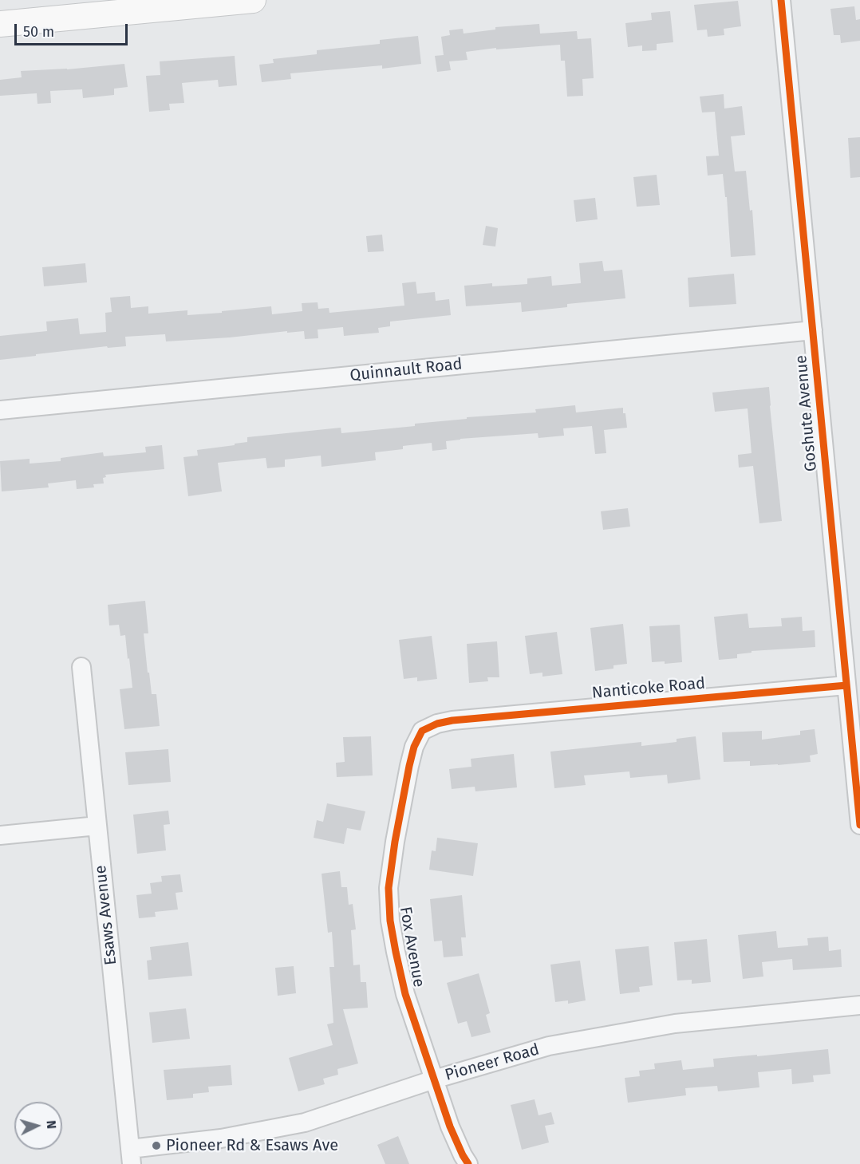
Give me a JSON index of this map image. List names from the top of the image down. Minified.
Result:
{"streets":{"street":["Quinnault Road","Goshute Avenue","Nanticoke Road","Esaws Avenue","Fox Avenue","Pioneer Road"]},"crossings":[["Quinnault Road","Goshute Avenue"],["Goshute Avenue","Nanticoke Road"],["Nanticoke Road","Fox Avenue"],["Esaws Avenue","Pioneer Road"],["Fox Avenue","Pioneer Road"]],"places":["Pioneer Rd & Esaws Ave"],"scale_bar":"50 m","north":"right"}
